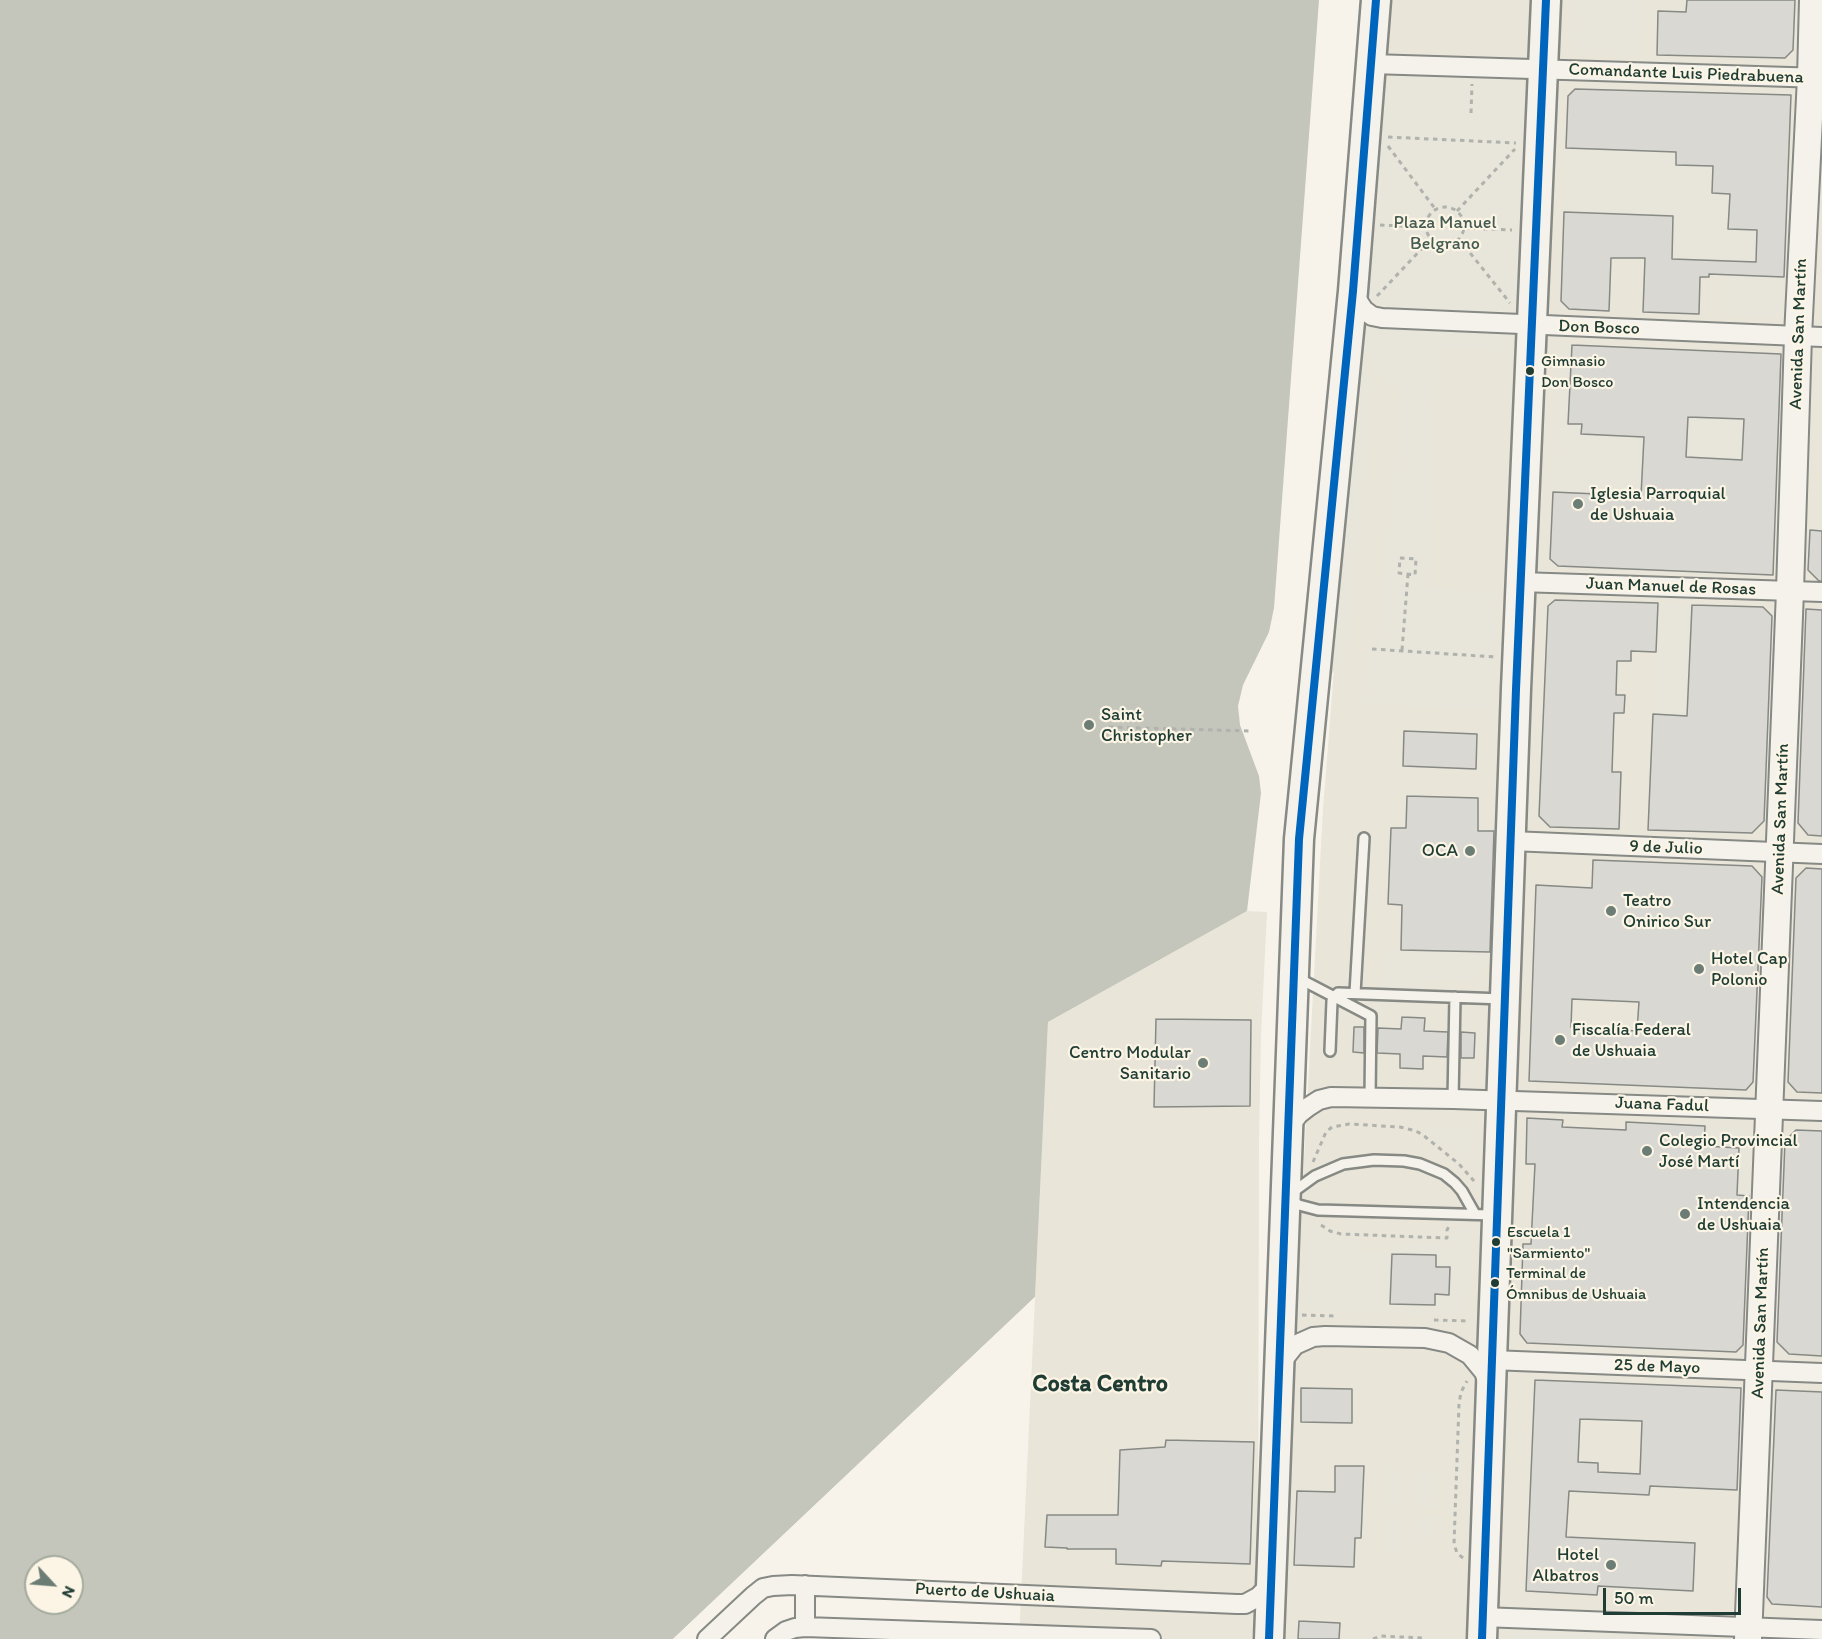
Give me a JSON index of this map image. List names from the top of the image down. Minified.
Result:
{"streets":{"main road":["Avenida San Martín"],"street":["Comandante Luis Piedrabuena","Don Bosco","Juan Manuel de Rosas","9 de Julio","Juana Fadul","25 de Mayo","Puerto de Ushuaia"]},"crossings":[["Comandante Luis Piedrabuena","Avenida San Martín"],["Don Bosco","Avenida San Martín"],["Avenida San Martín","Juan Manuel de Rosas"],["Avenida San Martín","9 de Julio"],["Avenida San Martín","Juana Fadul"],["Avenida San Martín","25 de Mayo"]],"districts":["Costa Centro"],"parks":["Plaza Manuel Belgrano"],"places":["Gimnasio Don Bosco","Iglesia Parroquial de Ushuaia","Saint Christopher","OCA","Teatro Onirico Sur","Hotel Cap Polonio","Fiscalía Federal de Ushuaia","Centro Modular Sanitario","Colegio Provincial José Martí","Intendencia de Ushuaia","Escuela 1 \"Sarmiento\"","Terminal de Ómnibus de Ushuaia","Hotel Albatros"],"scale_bar":"50 m","north":"bottom right"}
